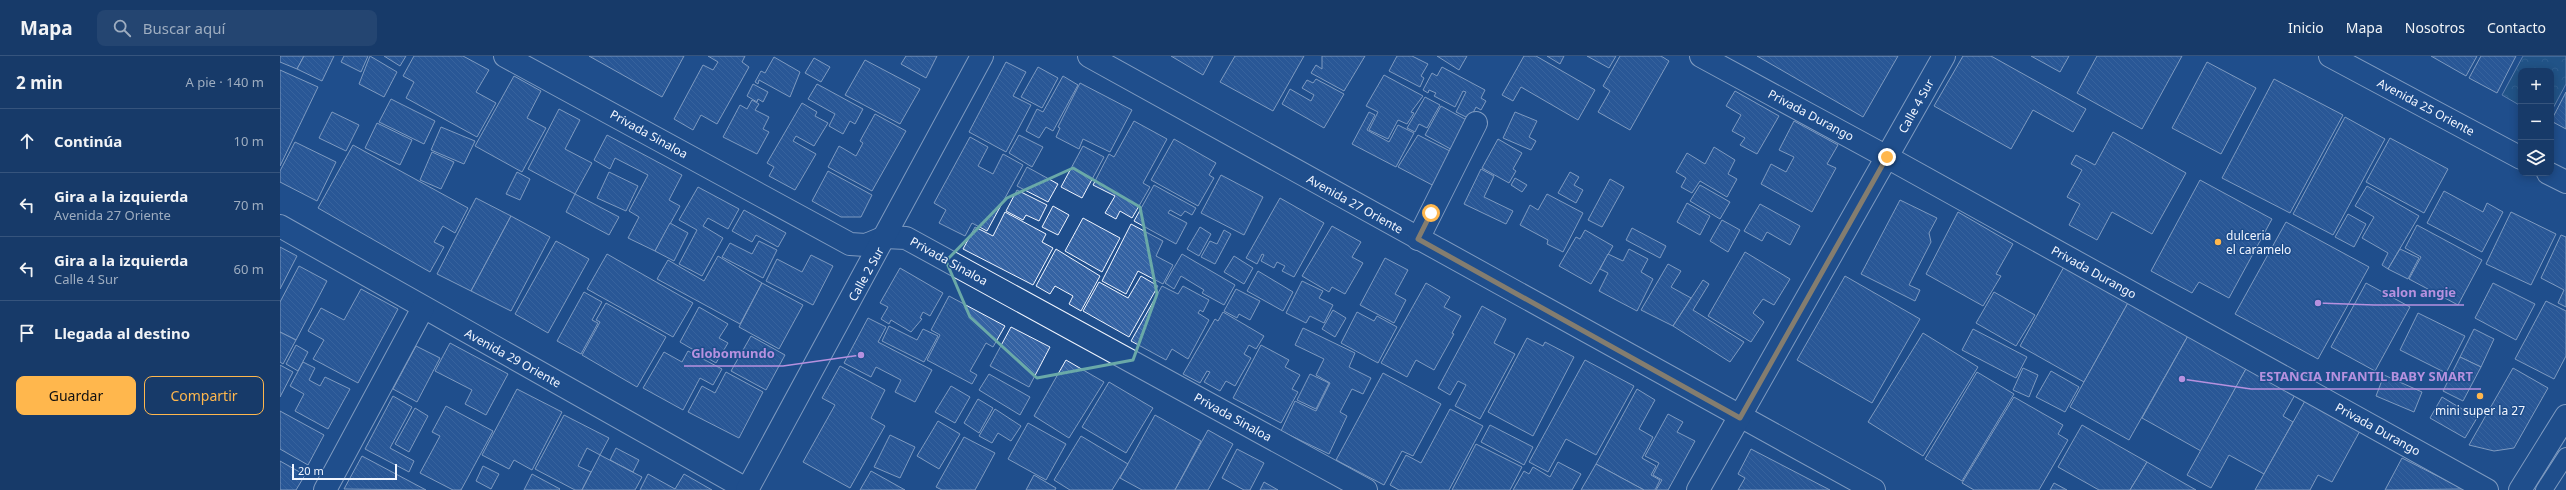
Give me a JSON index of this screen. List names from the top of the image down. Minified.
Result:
{"streets":{"street":["Calle 4 Sur","Avenida 25 Oriente","Privada Durango","Privada Sinaloa","Avenida 27 Oriente","Calle 2 Sur","Avenida 29 Oriente"]},"crossings":[["Calle 4 Sur","Privada Durango"],["Calle 4 Sur","Avenida 27 Oriente"],["Privada Sinaloa","Calle 2 Sur"],["Calle 2 Sur","Avenida 29 Oriente"]],"places":["dulceria el caramelo","salon angie","Globomundo","ESTANCIA INFANTIL BABY SMART","mini super la 27"],"scale_bar":"20 m","page":{"header":"Mapa","search":"Buscar aquí","nav":["Inicio","Mapa","Nosotros","Contacto"],"heading":["2 min","A pie · 140 m"],"map_buttons":["+","−"],"list":[["Continúa","10 m"],["Gira a la izquierda","Avenida 27 Oriente","70 m"],["Gira a la izquierda","Calle 4 Sur","60 m"],"Llegada al destino"],"buttons":["Guardar","Compartir"],"scale":"20 m"}}
